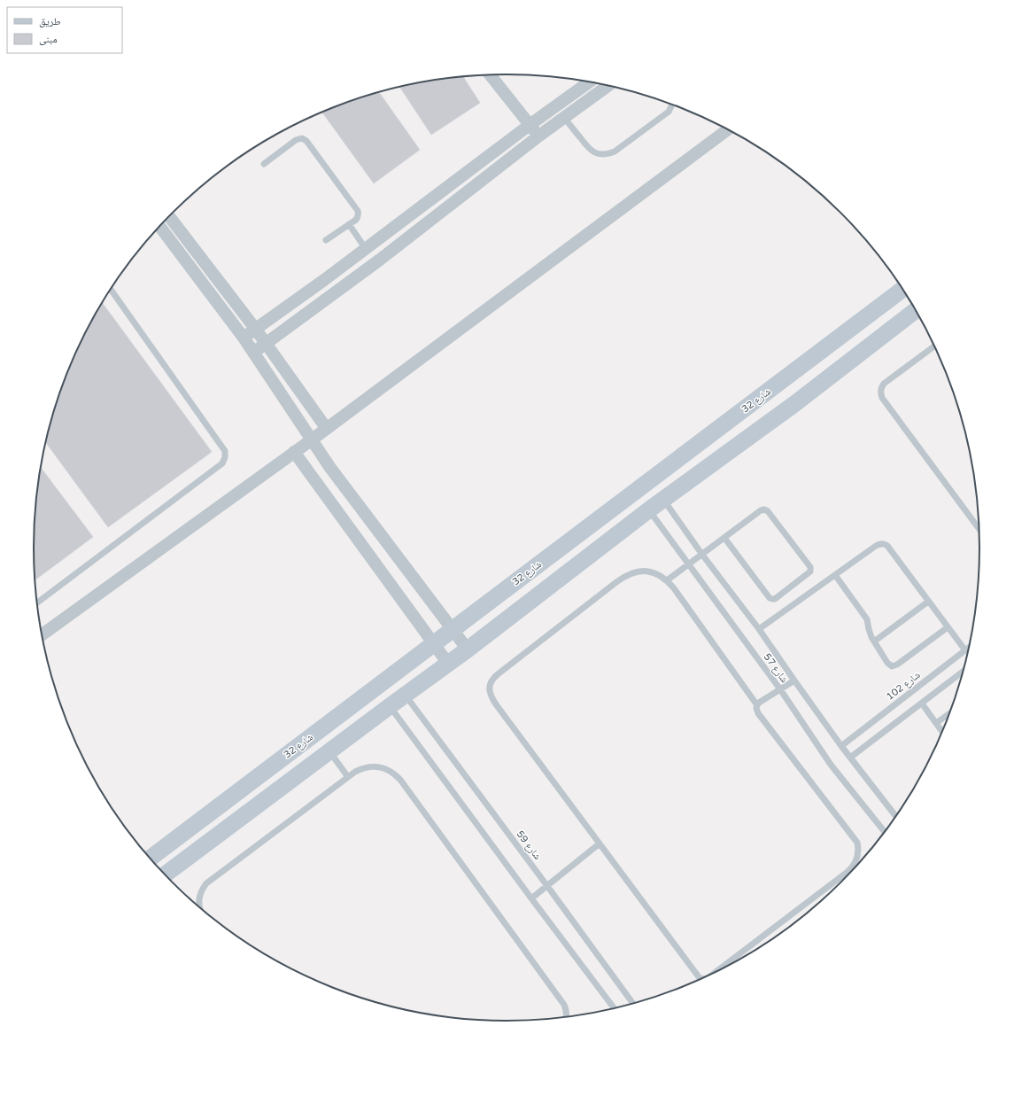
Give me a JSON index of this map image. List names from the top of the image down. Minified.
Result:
{"streets":{"main road":["شارع 32"],"lane":["شارع 57","شارع 102","شارع 59"]},"crossings":[["شارع 57","شارع 102"]],"legend":["طريق","مبنى"]}
